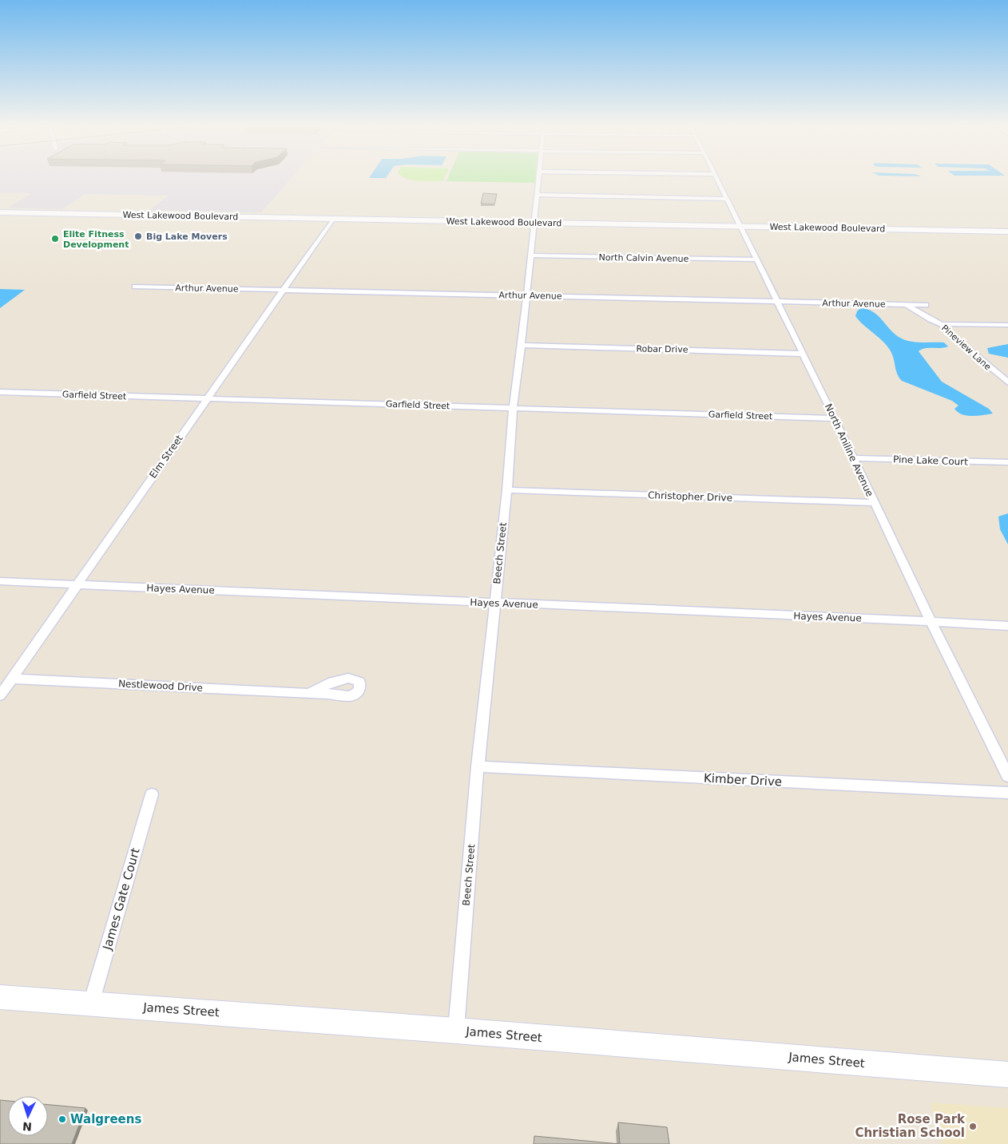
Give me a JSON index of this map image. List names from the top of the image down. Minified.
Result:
{"streets":{"street":["West Lakewood Boulevard","North Calvin Avenue","Arthur Avenue","Pineview Lane","Robar Drive","Garfield Street","North Aniline Avenue","Elm Street","Pine Lake Court","Christopher Drive","Beech Street","Hayes Avenue","Nestlewood Drive","Kimber Drive","James Gate Court","James Street"]},"crossings":[["West Lakewood Boulevard","North Aniline Avenue"],["West Lakewood Boulevard","Elm Street"],["West Lakewood Boulevard","Beech Street"],["North Calvin Avenue","North Aniline Avenue"],["North Calvin Avenue","Beech Street"],["Arthur Avenue","Pineview Lane"],["Arthur Avenue","North Aniline Avenue"],["Arthur Avenue","Elm Street"],["Arthur Avenue","Beech Street"],["Robar Drive","North Aniline Avenue"],["Robar Drive","Beech Street"],["Garfield Street","North Aniline Avenue"],["Garfield Street","Elm Street"],["Garfield Street","Beech Street"],["North Aniline Avenue","Pine Lake Court"],["North Aniline Avenue","Christopher Drive"],["North Aniline Avenue","Hayes Avenue"],["Elm Street","Hayes Avenue"],["Elm Street","Nestlewood Drive"],["Christopher Drive","Beech Street"],["Beech Street","Hayes Avenue"],["Beech Street","Kimber Drive"],["Beech Street","James Street"],["James Gate Court","James Street"]],"places":["Big Lake Movers","Elite Fitness Development","Walgreens","Rose Park Christian School"],"north":"bottom"}
